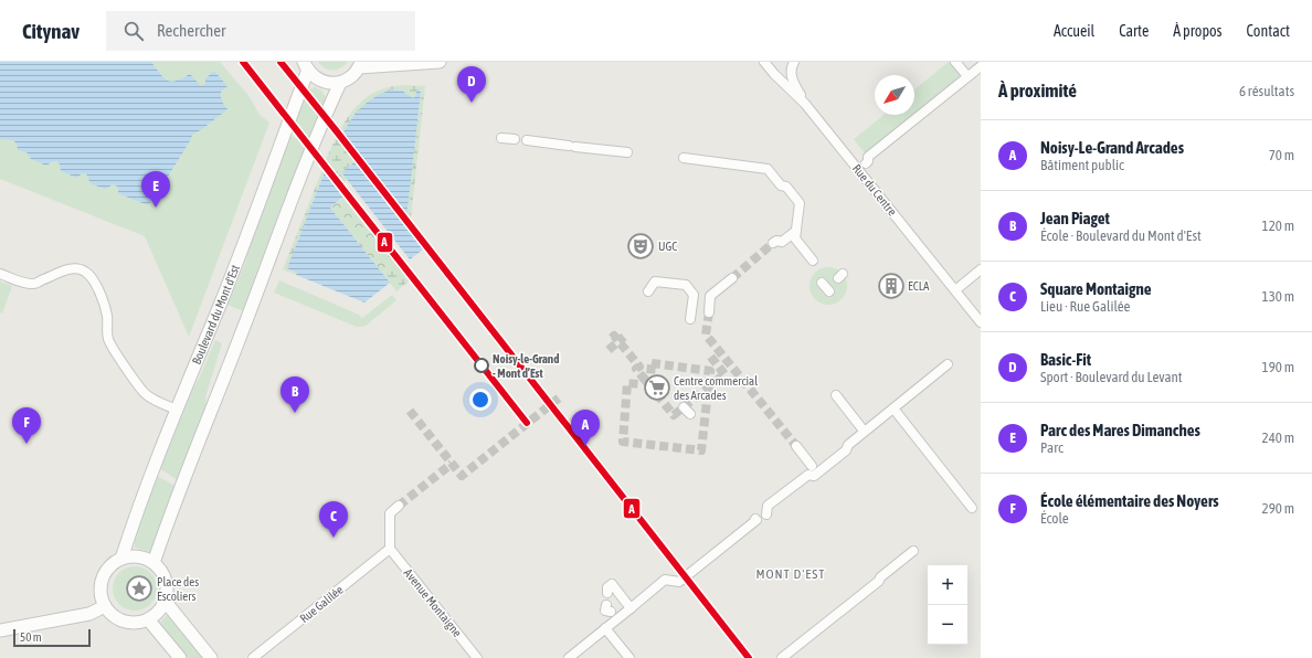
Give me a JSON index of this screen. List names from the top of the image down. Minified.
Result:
{"streets":{"main road":["Boulevard du Mont d'Est"],"street":["Rue du Centre","Avenue Montaigne","Rue Galilée"]},"crossings":[["Avenue Montaigne","Rue Galilée"]],"districts":["MONT D'EST"],"places":{"theatre":["UGC"],"building":["ECLA"],"other":["Noisy-le-Grand - Mont d’Est"],"supermarket":["Centre commercial des Arcades"],"place":["Place des Escoliers"]},"lines":["transit line A"],"scale_bar":"50 m","north":"bottom left","page":{"header":"Citynav","search":"Rechercher","nav":["Accueil","Carte","À propos","Contact"],"heading":["À proximité","6 résultats"],"pins":["D","E","B","F","A","C"],"list":[{"mark":"A","name":"Noisy-Le-Grand Arcades","note":"Bâtiment public","value":"70 m"},{"mark":"B","name":"Jean Piaget","note":"École · Boulevard du Mont d'Est","value":"120 m"},{"mark":"C","name":"Square Montaigne","note":"Lieu · Rue Galilée","value":"130 m"},{"mark":"D","name":"Basic-Fit","note":"Sport · Boulevard du Levant","value":"190 m"},{"mark":"E","name":"Parc des Mares Dimanches","note":"Parc","value":"240 m"},{"mark":"F","name":"École élémentaire des Noyers","note":"École","value":"290 m"}],"map_buttons":["+","−"],"scale":"50 m"}}
